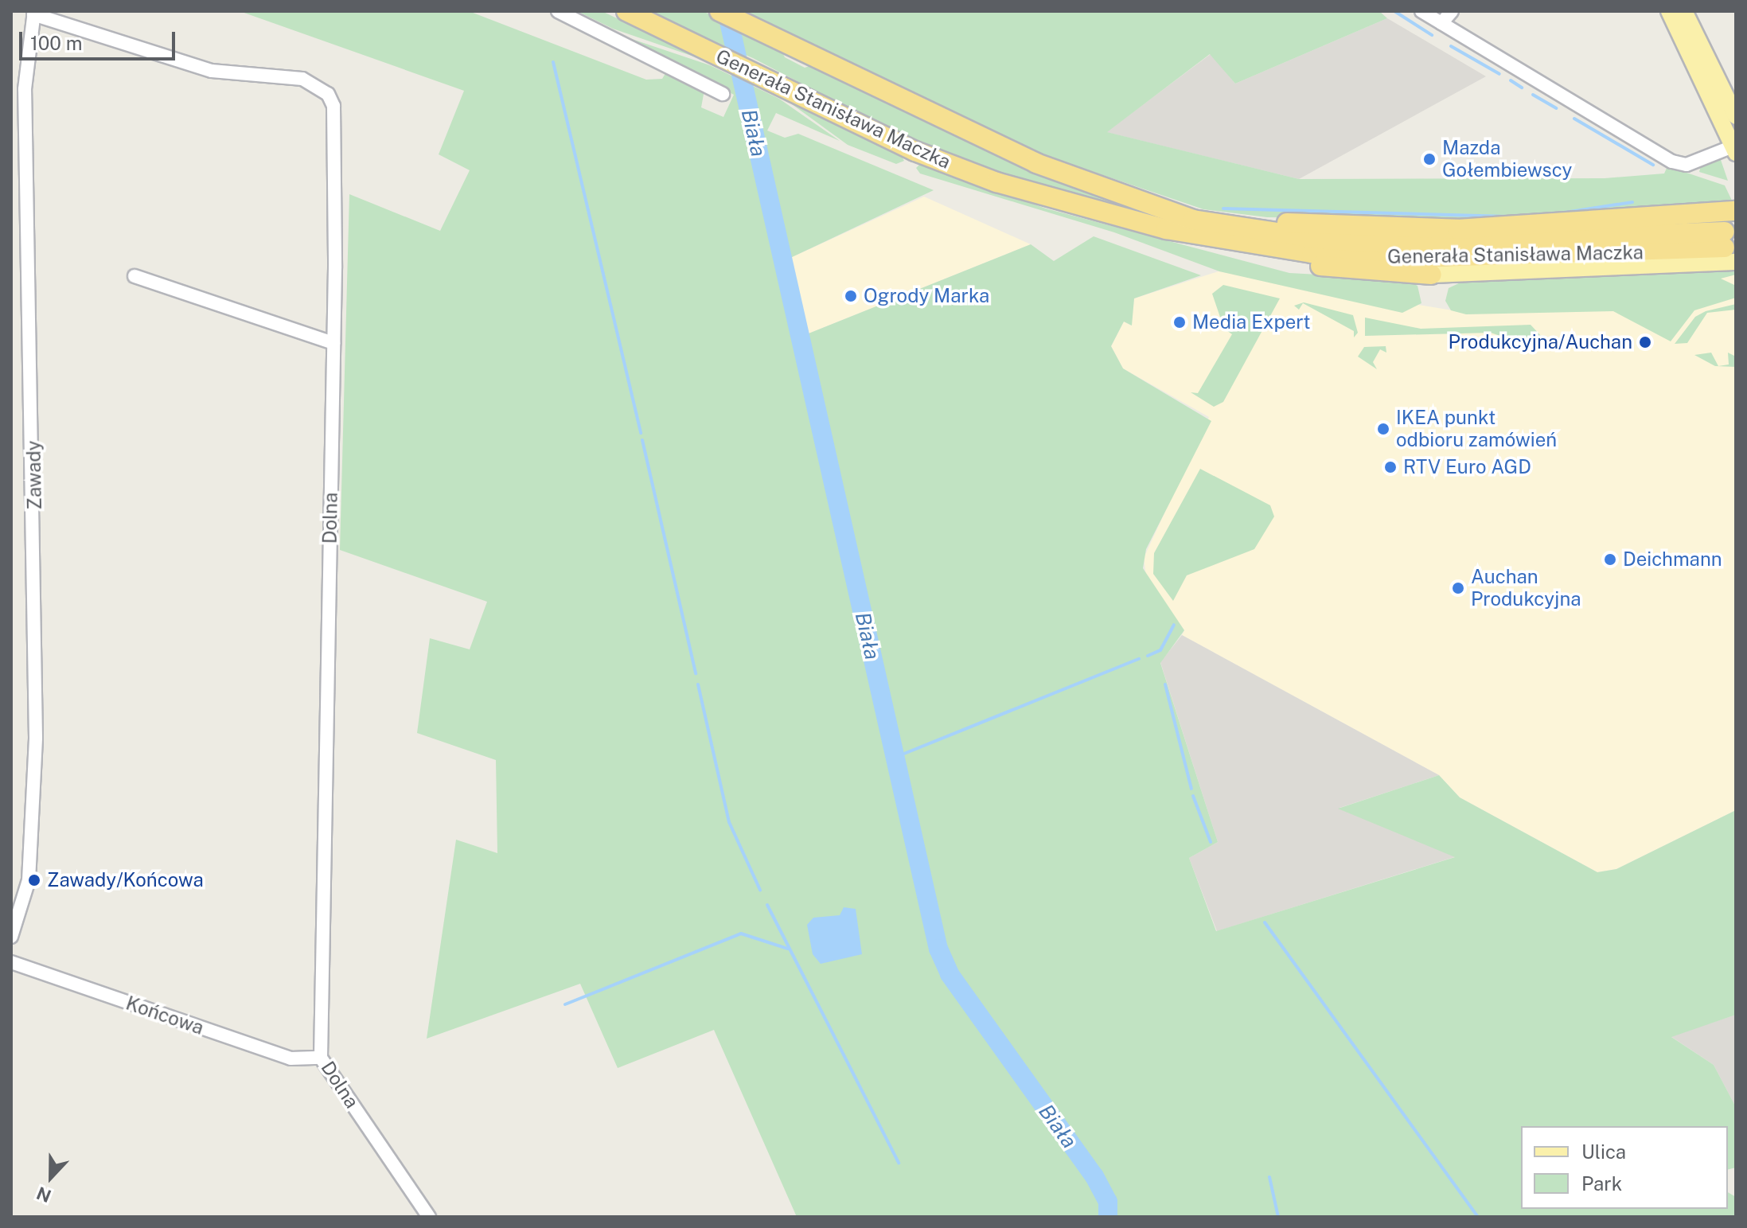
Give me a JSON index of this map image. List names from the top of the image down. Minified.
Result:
{"streets":{"highway":["Generała Stanisława Maczka"],"street":["Zawady","Dolna","Końcowa"]},"crossings":[["Zawady","Dolna"],["Dolna","Końcowa"]],"water":["Biała"],"places":["Mazda Gołembiewscy","Ogrody Marka","Media Expert","Produkcyjna/Auchan","IKEA punkt odbioru zamówień","RTV Euro AGD","Deichmann","Auchan Produkcyjna","Zawady/Końcowa"],"legend":["Ulica","Park"],"scale_bar":"100 m","north":"bottom"}
